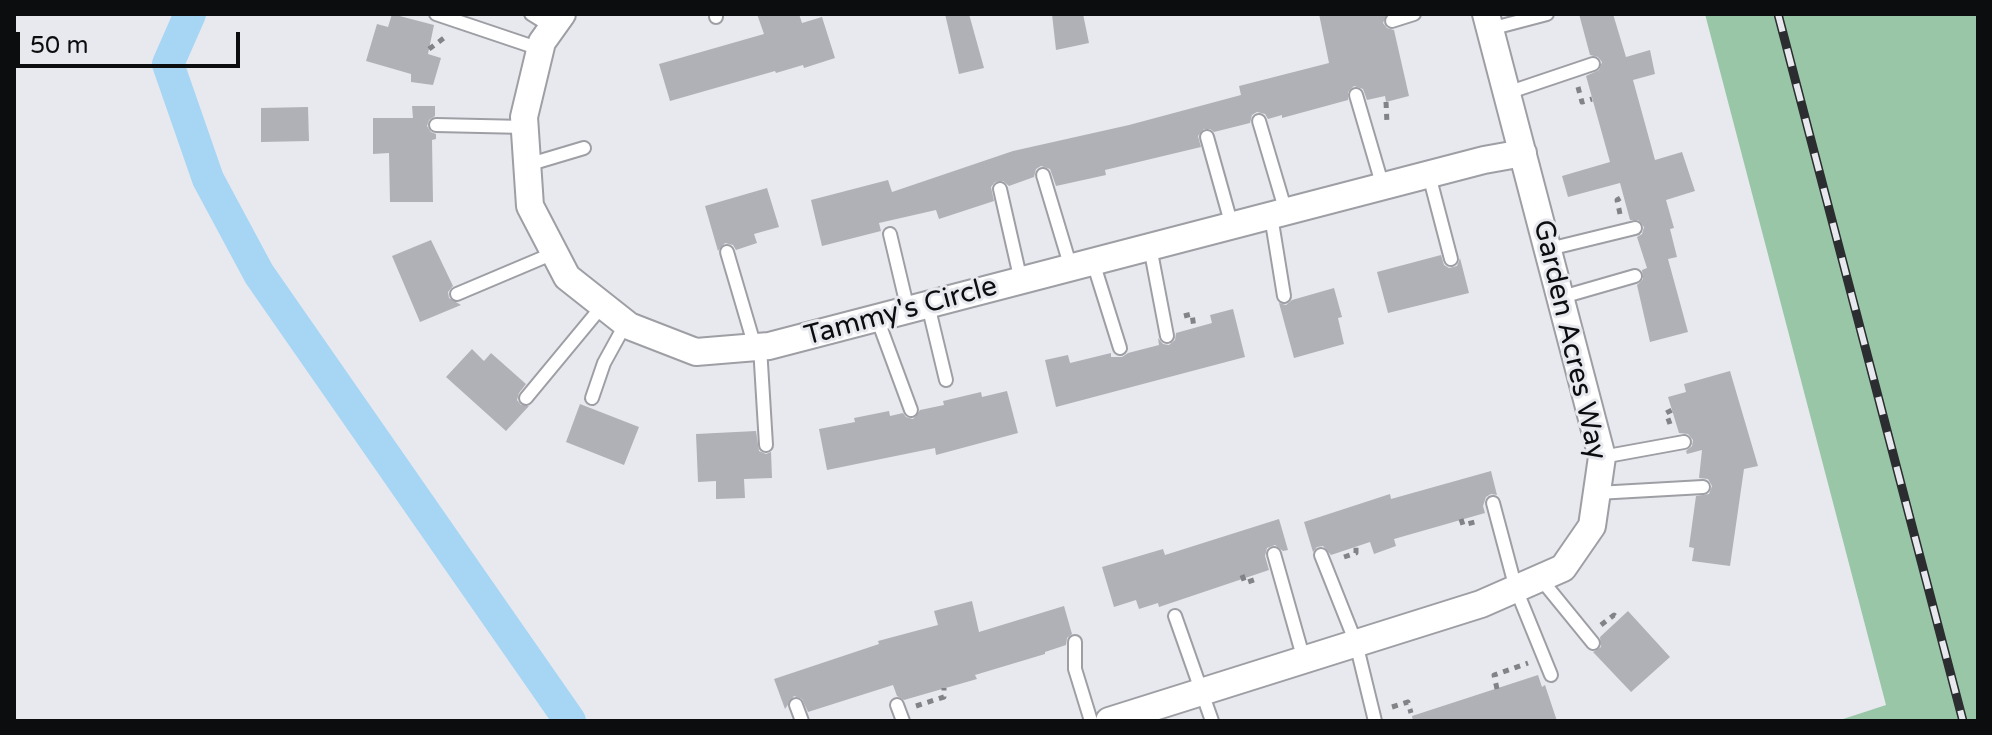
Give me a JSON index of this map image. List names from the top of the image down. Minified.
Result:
{"streets":{"street":["Tammy's Circle","Garden Acres Way"]},"crossings":[["Tammy's Circle","Garden Acres Way"]],"scale_bar":"50 m"}
